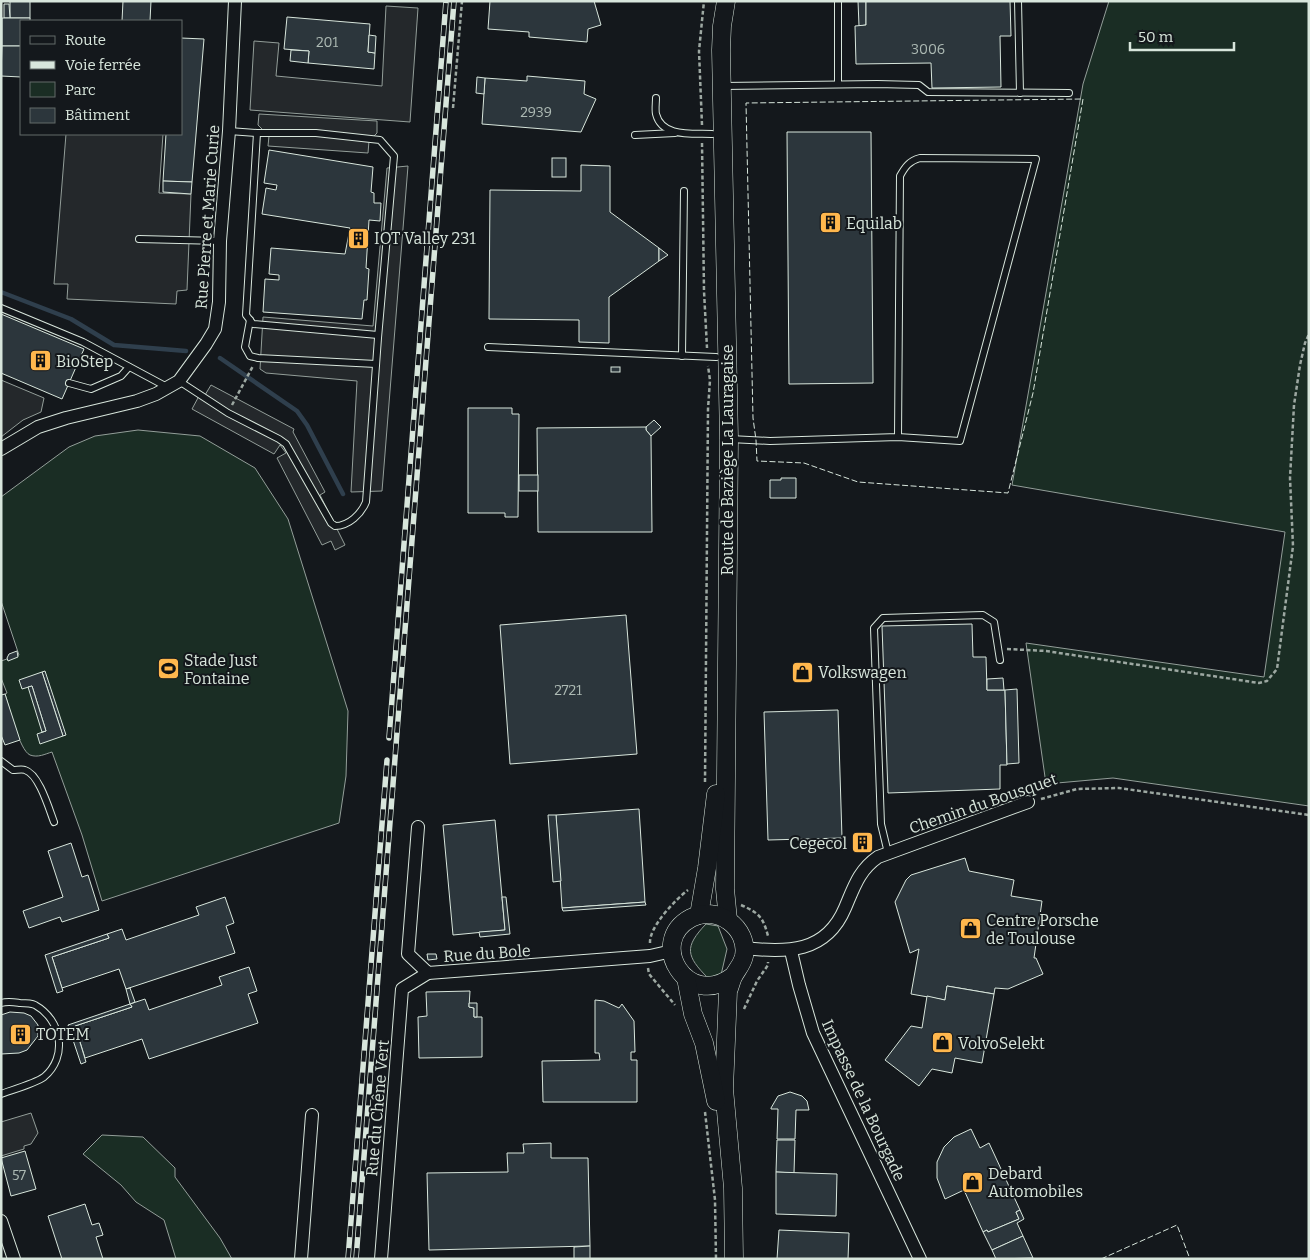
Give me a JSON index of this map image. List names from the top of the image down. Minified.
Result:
{"streets":{"main road":["Route de Baziège La Lauragaise"],"street":["Rue Pierre et Marie Curie","Chemin du Bousquet","Rue du Bole","Impasse de la Bourgade","Rue du Chêne Vert"]},"crossings":[["Route de Baziège La Lauragaise","Chemin du Bousquet"],["Route de Baziège La Lauragaise","Rue du Bole"],["Chemin du Bousquet","Rue du Bole"],["Chemin du Bousquet","Impasse de la Bourgade"],["Rue du Bole","Rue du Chêne Vert"]],"places":{"building":["Equilab","IOT Valley 231","BioStep","Cegecol","TOTEM"],"sports":["Stade Just Fontaine"],"shop":["Volkswagen","Centre Porsche de Toulouse","VolvoSelekt","Debard Automobiles"]},"house_numbers":["201","3006","2939","2721","57"],"legend":["Route","Voie ferrée","Parc","Bâtiment"],"scale_bar":"50 m"}
